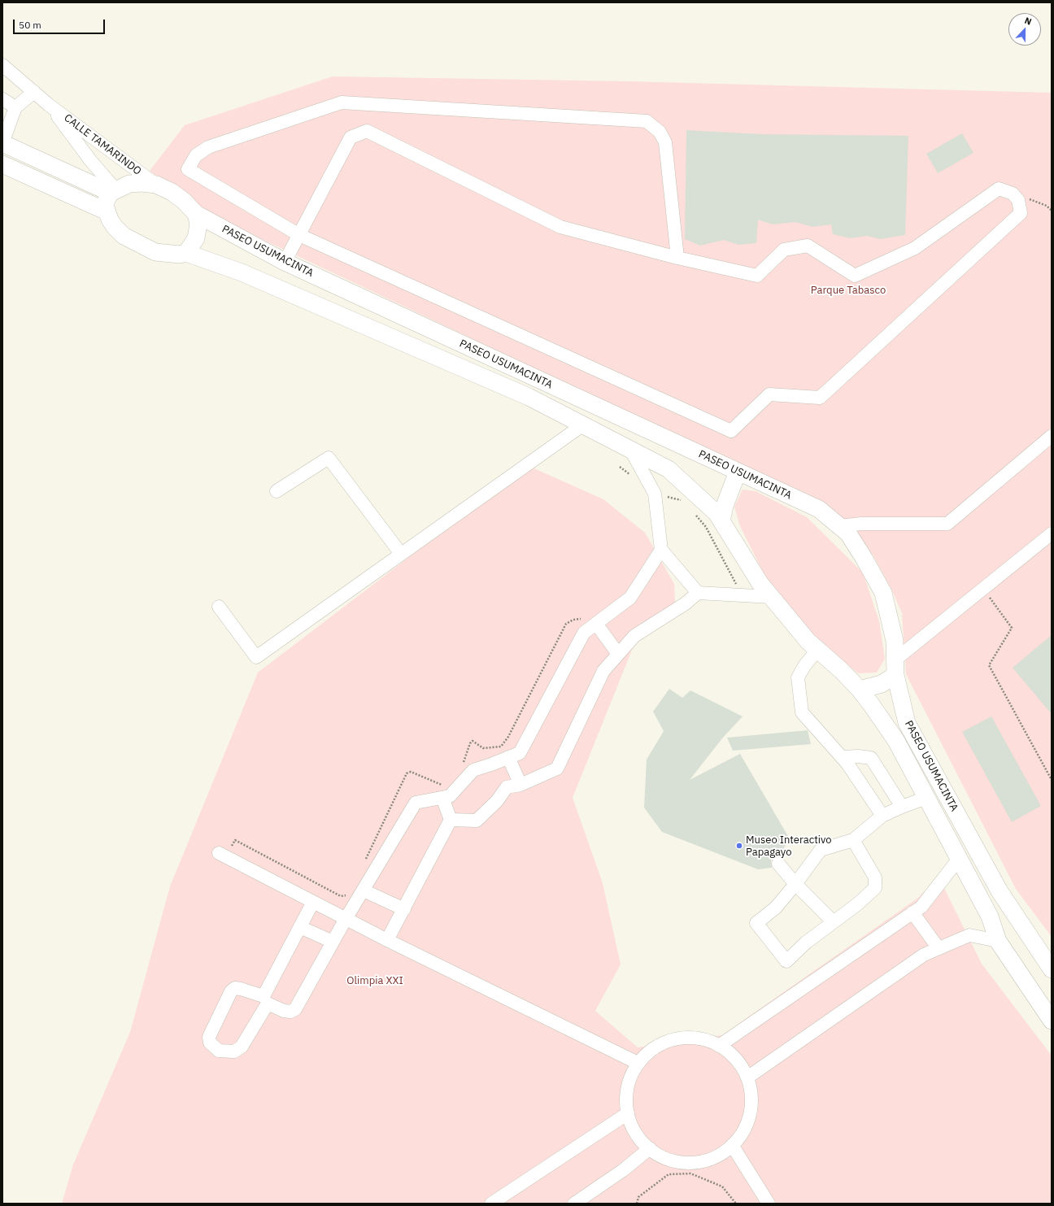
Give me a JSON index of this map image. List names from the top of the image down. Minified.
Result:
{"streets":{"main road":["PASEO USUMACINTA"],"street":["CALLE TAMARINDO"]},"crossings":[["CALLE TAMARINDO","PASEO USUMACINTA"]],"parks":["Parque Tabasco","Olimpia XXI"],"places":["Museo Interactivo Papagayo"],"scale_bar":"50 m","north":"top"}
